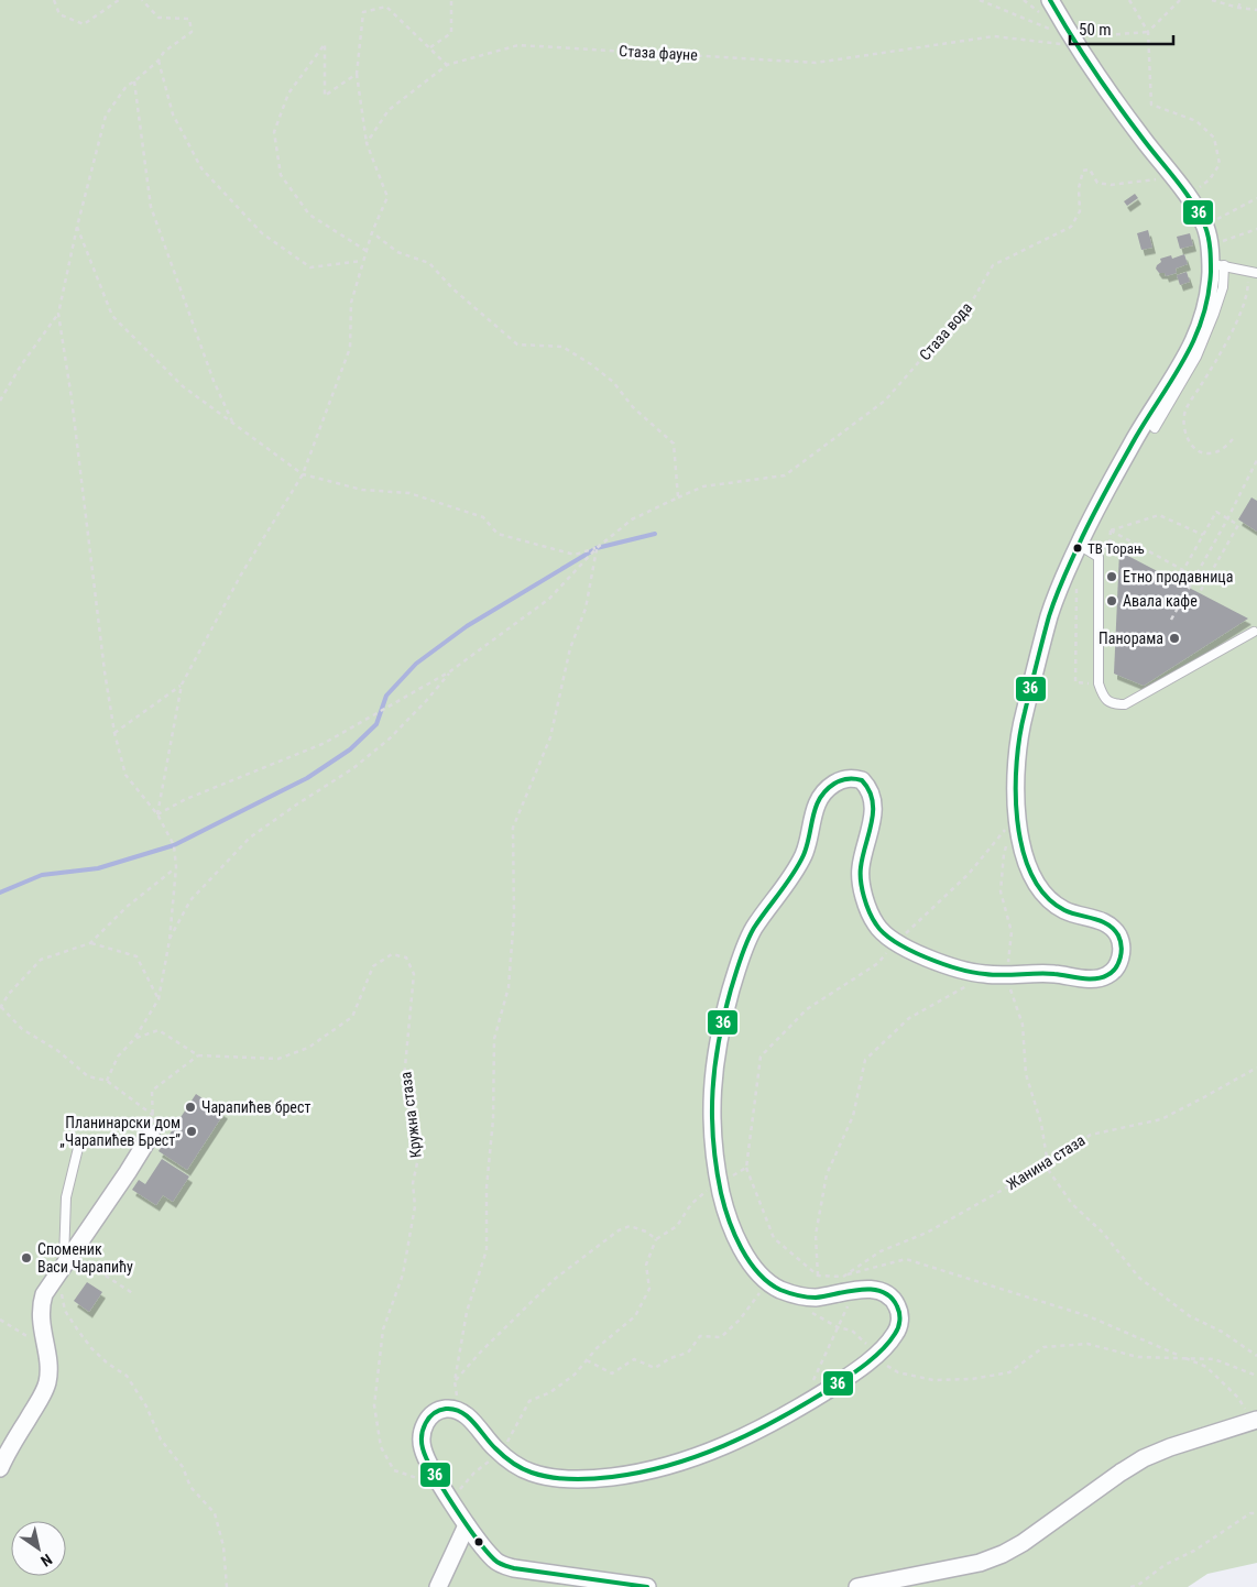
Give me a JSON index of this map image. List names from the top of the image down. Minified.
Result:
{"streets":{"path":["Стаза фауне","Стаза вода","Кружна стаза","Жанина стаза"]},"places":["ТВ Торањ","Етно продавница","Авала кафе","Панорама","Чарапићев брест","Планинарски дом „Чарапићев Брест”","Споменик Васи Чарапићу"],"lines":["transit line 36"],"scale_bar":"50 m","north":"bottom right"}
